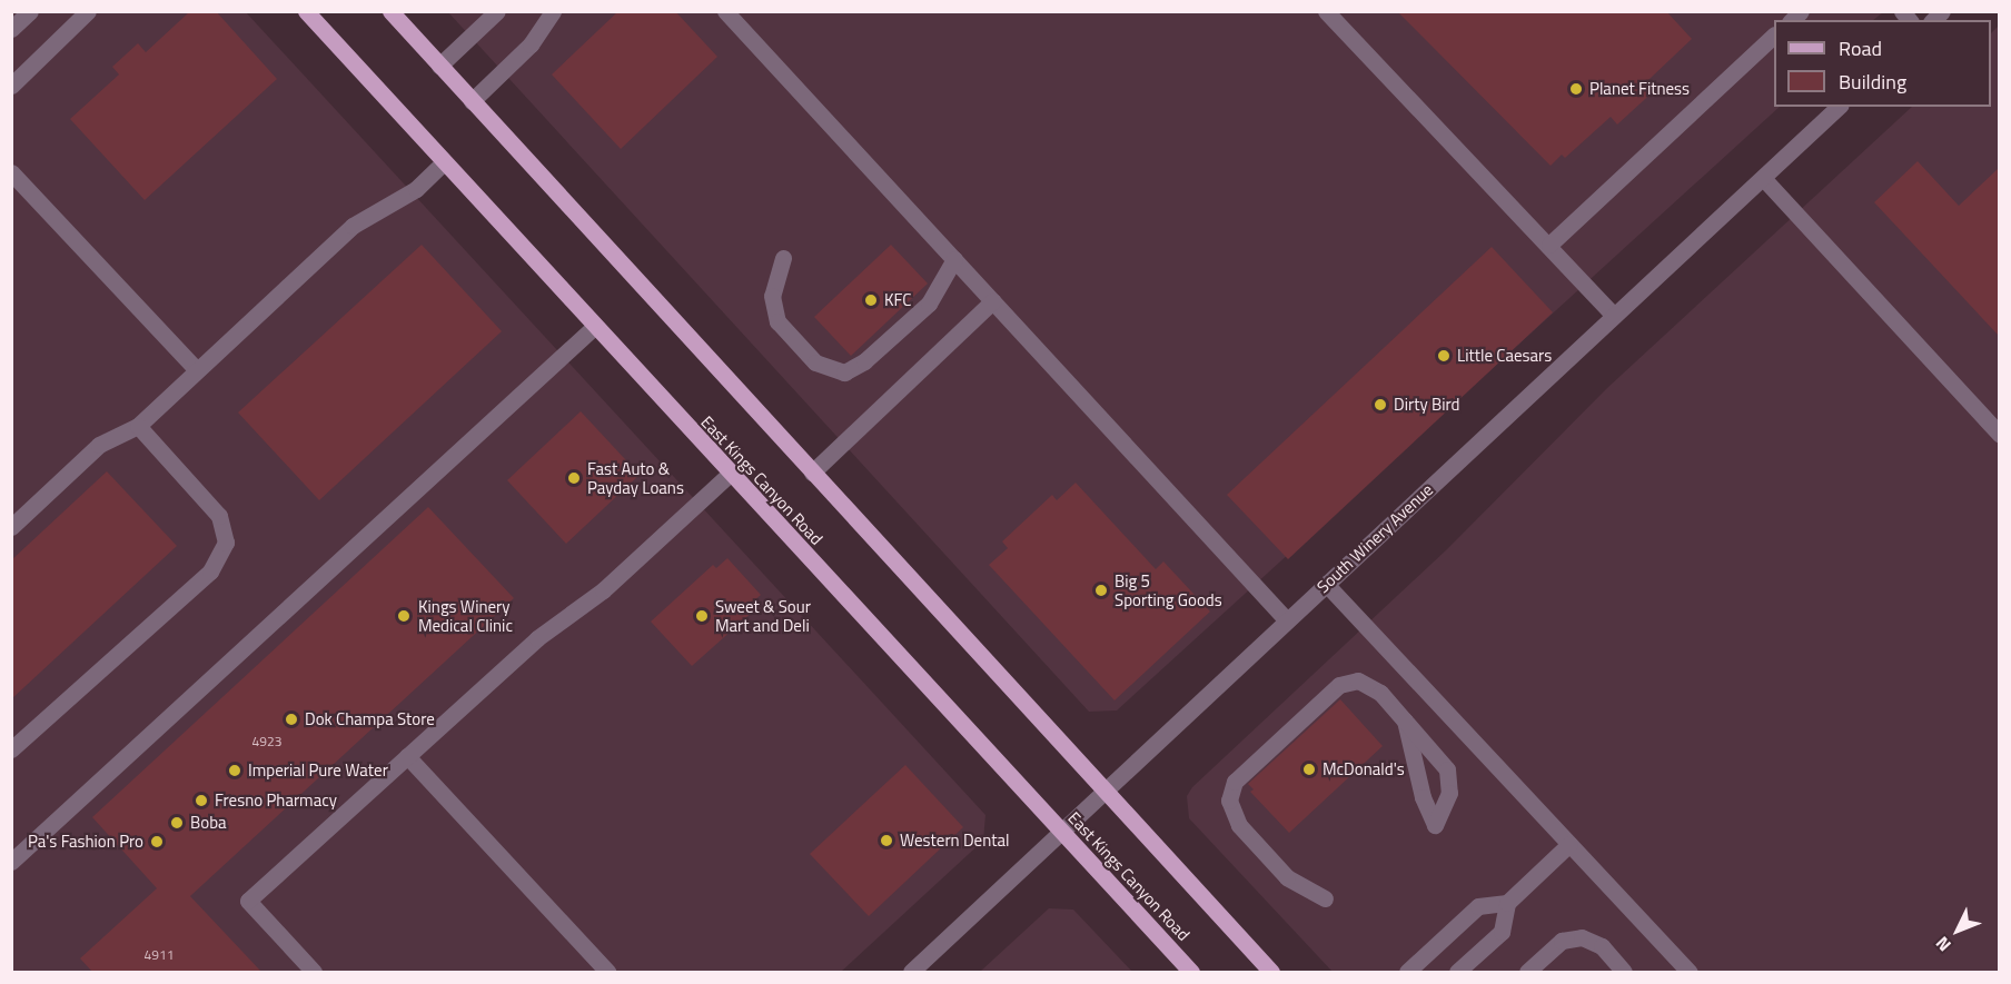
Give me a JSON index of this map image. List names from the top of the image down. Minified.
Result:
{"streets":{"main road":["East Kings Canyon Road"],"street":["South Winery Avenue"]},"crossings":[["East Kings Canyon Road","South Winery Avenue"]],"places":["Planet Fitness","KFC","Little Caesars","Dirty Bird","Fast Auto & Payday Loans","Big 5 Sporting Goods","Kings Winery Medical Clinic","Sweet & Sour Mart and Deli","Dok Champa Store","McDonald's","Imperial Pure Water","Fresno Pharmacy","Boba","Western Dental","Pa's Fashion Pro"],"house_numbers":["4923","4911"],"legend":["Road","Building"],"north":"bottom left"}
